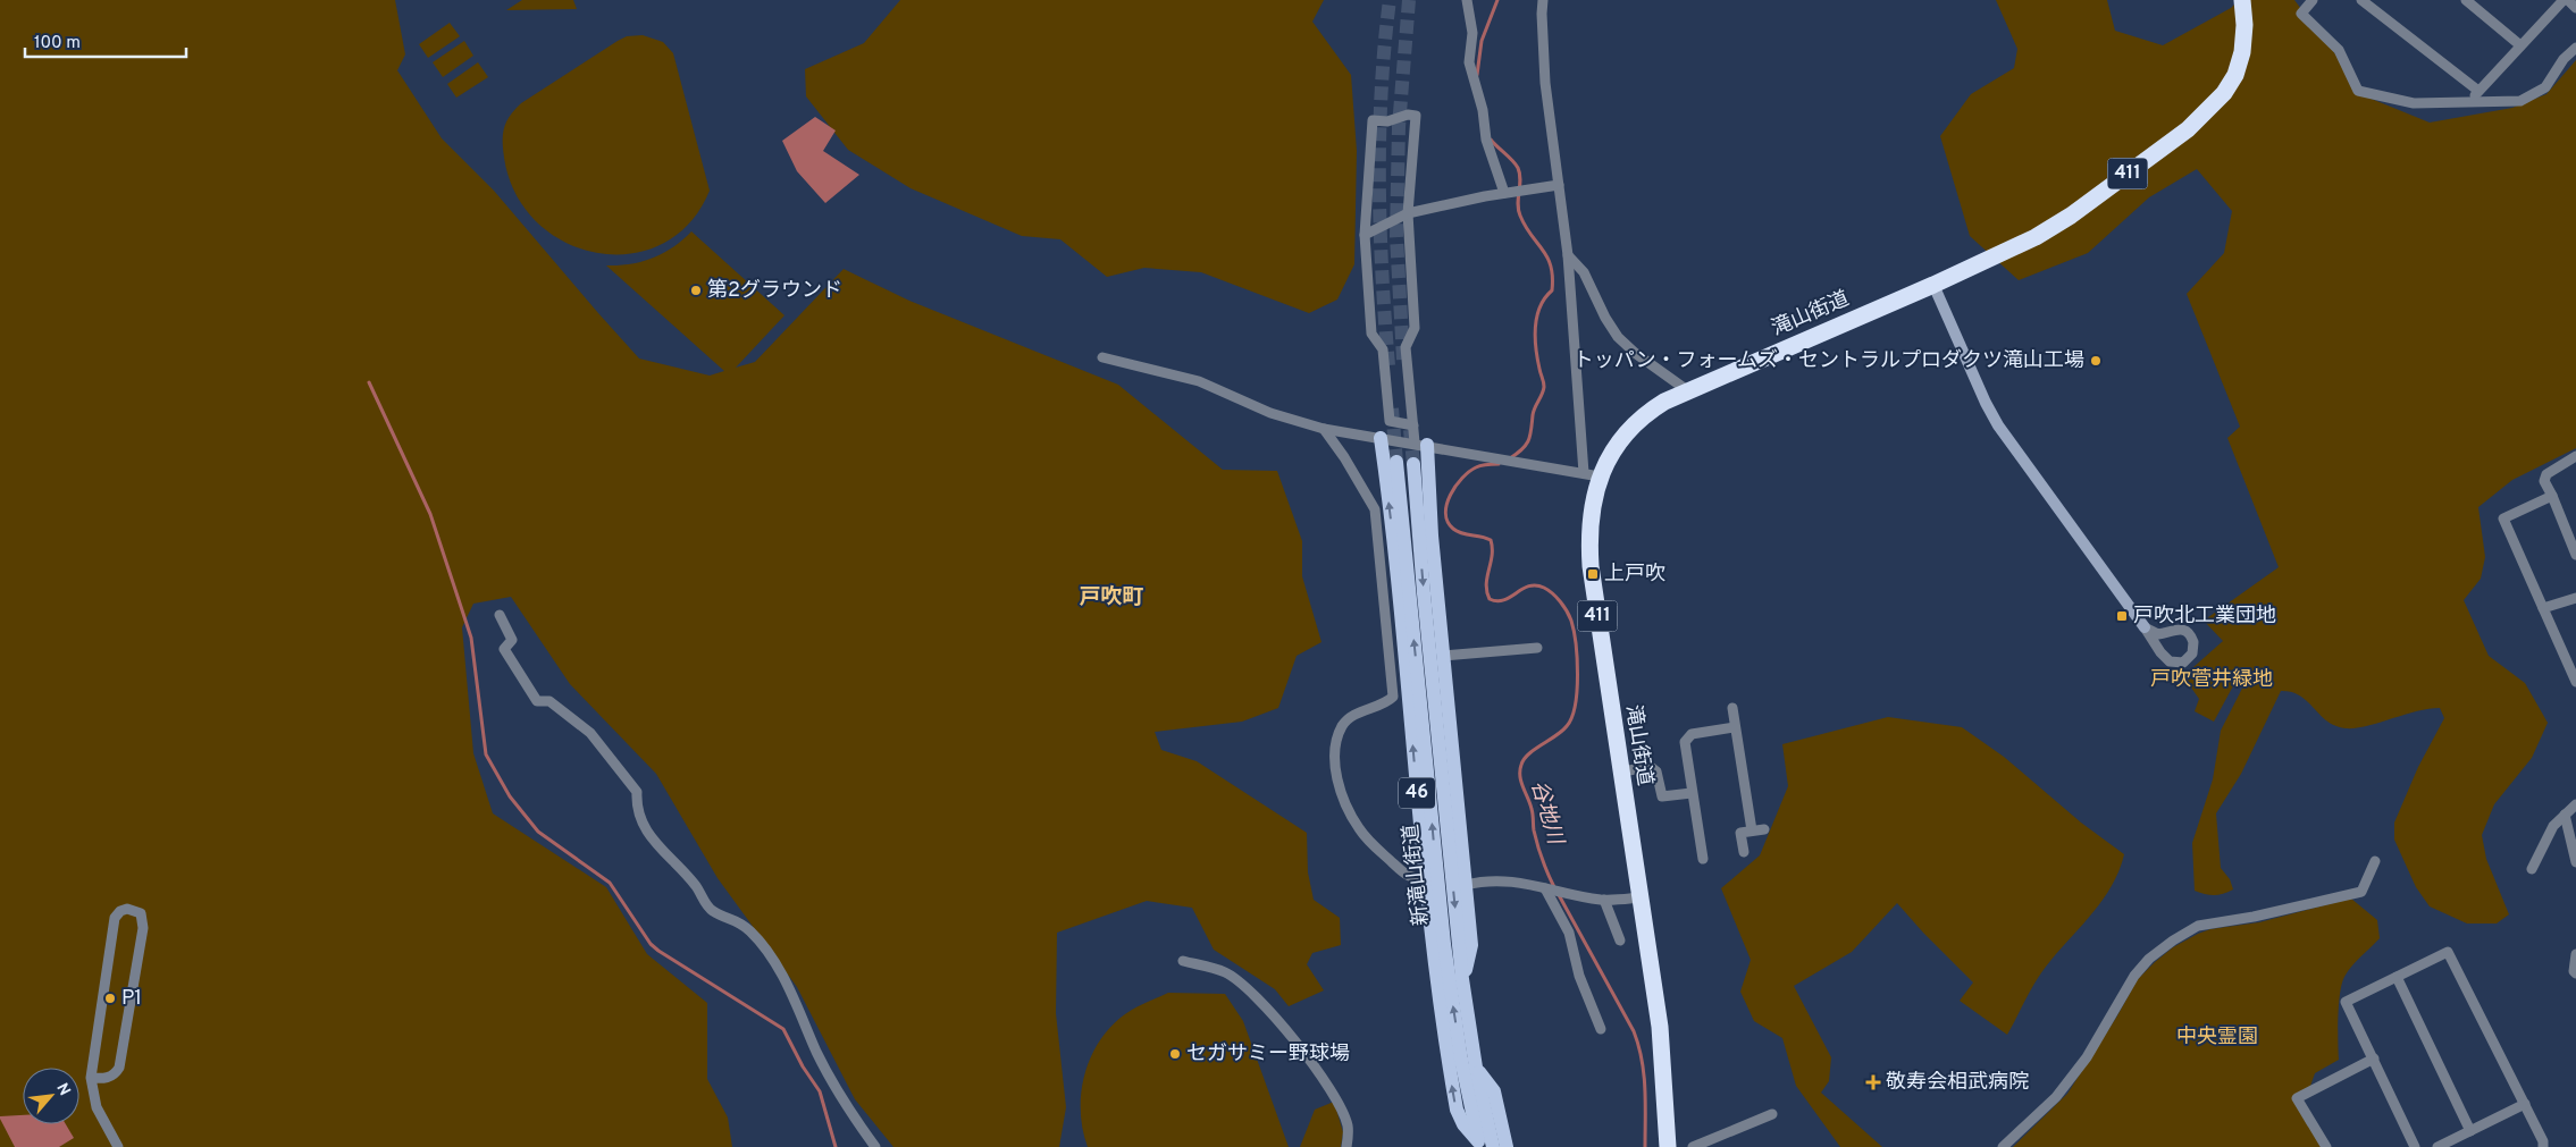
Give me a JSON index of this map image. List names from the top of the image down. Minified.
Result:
{"streets":{"highway":["411","滝山街道"],"main road":["46","新滝山街道"]},"crossings":[["46","新滝山街道"]],"districts":["戸吹町"],"water":["谷地川"],"parks":["戸吹菅井緑地","中央霊園"],"places":{"other":["第2グラウンド","トッパン・フォームズ・セントラルプロダクツ滝山工場","P1","セガサミー野球場"],"transit":["上戸吹","戸吹北工業団地"],"health":["敬寿会相武病院"]},"scale_bar":"100 m","north":"top right"}
